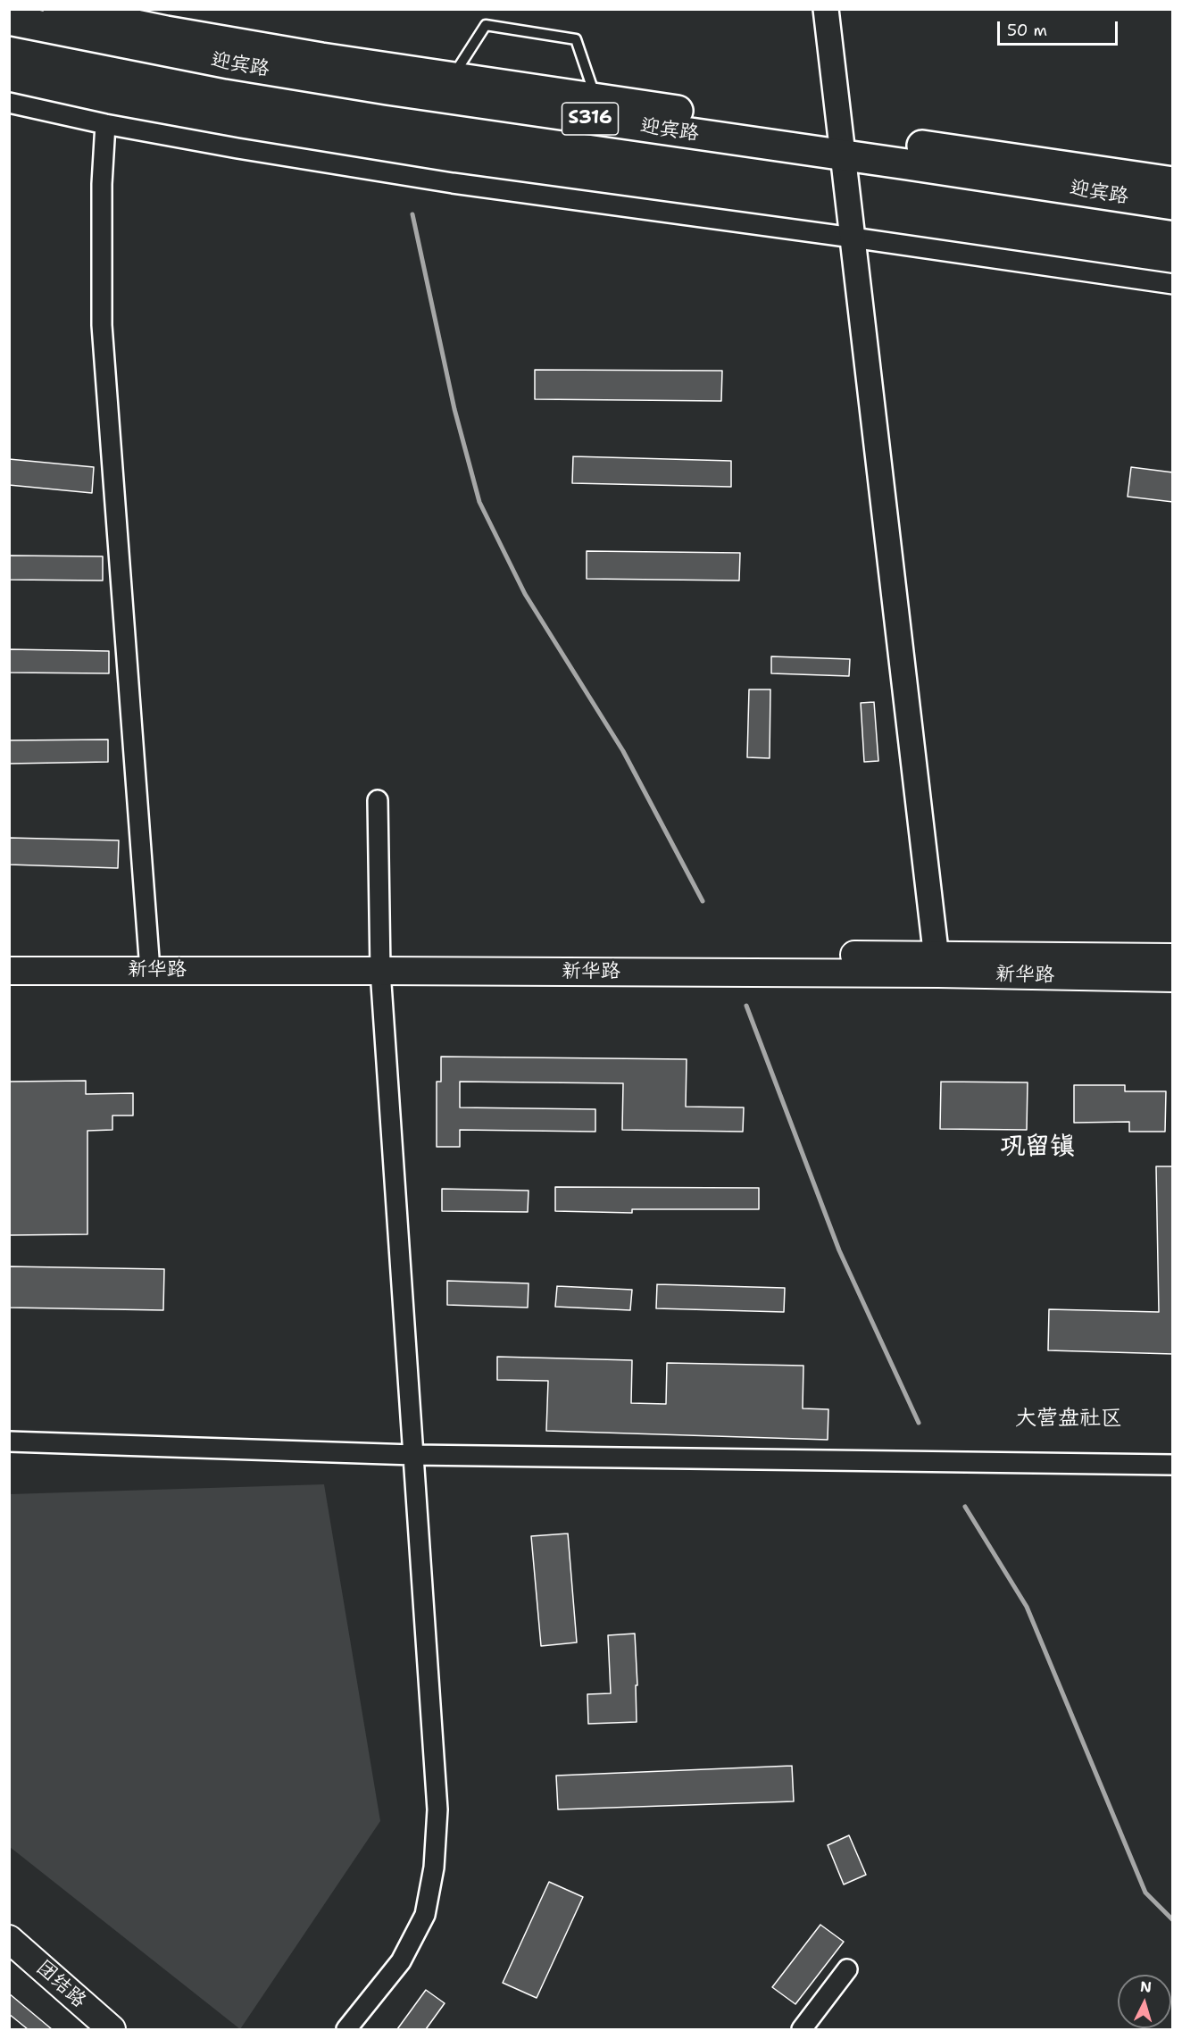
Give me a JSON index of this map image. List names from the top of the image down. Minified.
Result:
{"streets":{"main road":["迎宾路","S316","新华路","团结路"]},"districts":["巩留镇","大营盘社区"],"scale_bar":"50 m","north":"top"}
